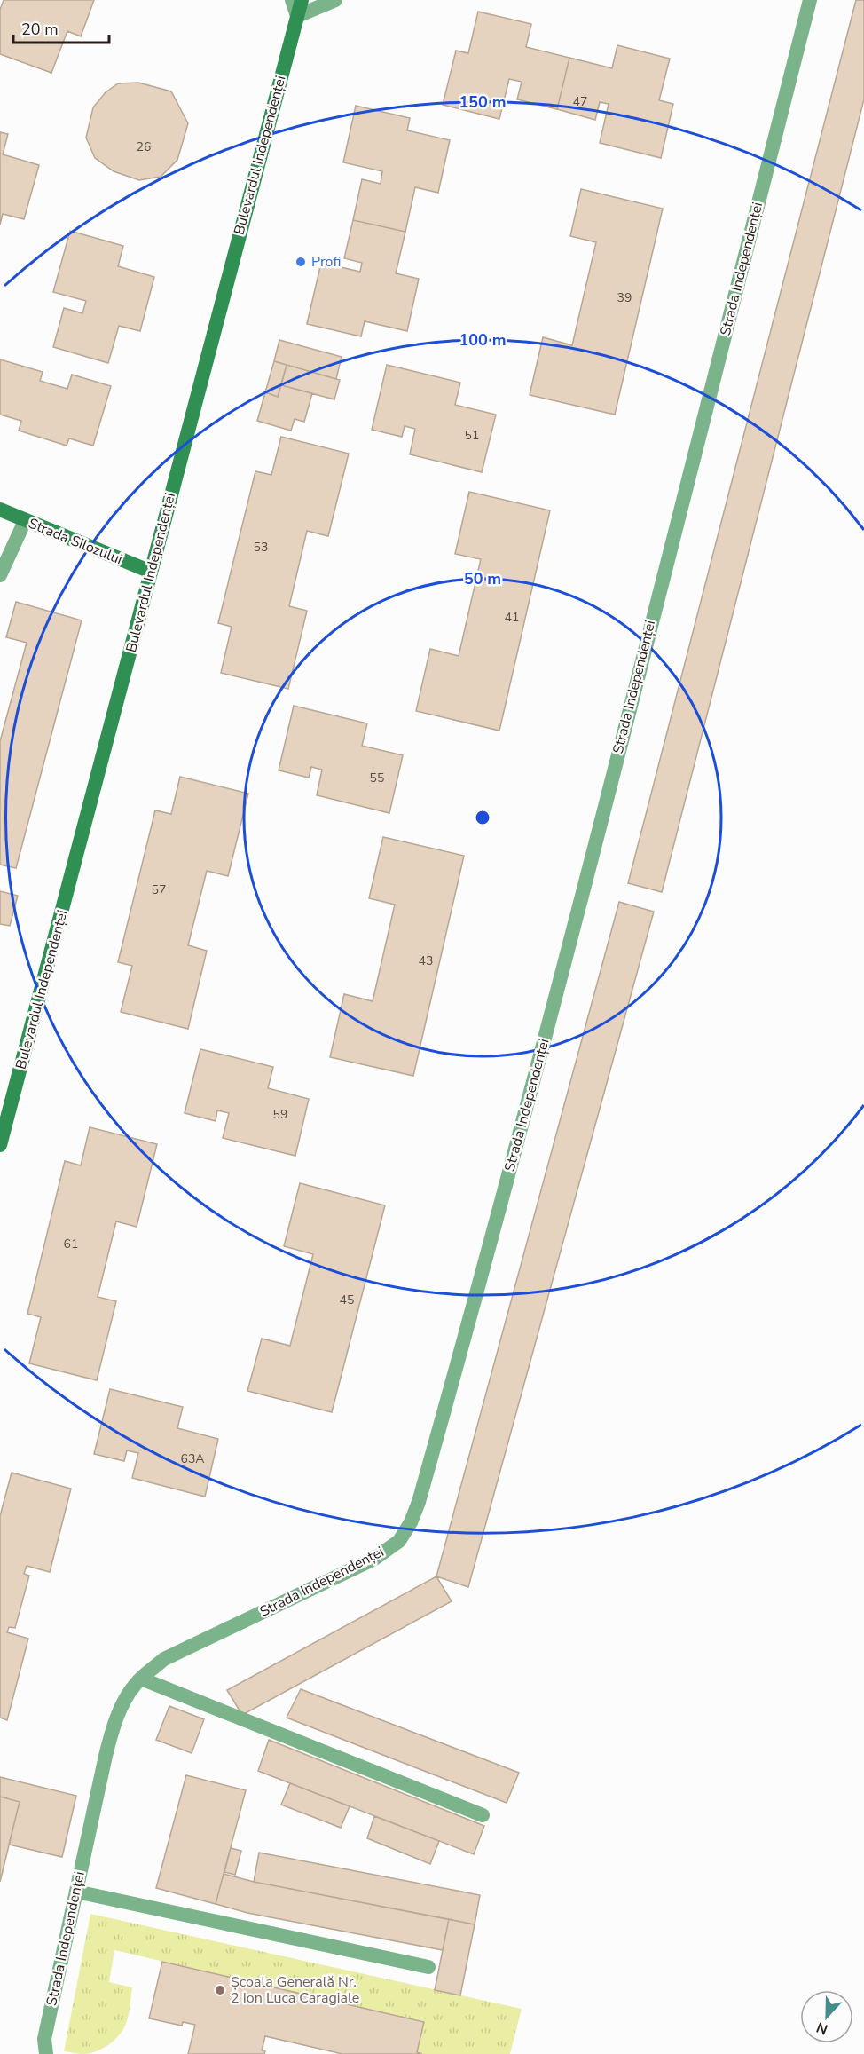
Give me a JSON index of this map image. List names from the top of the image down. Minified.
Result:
{"streets":{"main road":["Bulevardul Independenței","Strada Silozului"],"street":["Strada Independenței"]},"crossings":[["Bulevardul Independenței","Strada Silozului"]],"places":["Profi","Școala Generală Nr. 2 Ion Luca Caragiale"],"house_numbers":["47","26","39","51","53","41","55","57","43","59","61","45","63A"],"scale_bar":"20 m","north":"bottom","rings":["150 m","100 m","50 m"]}
